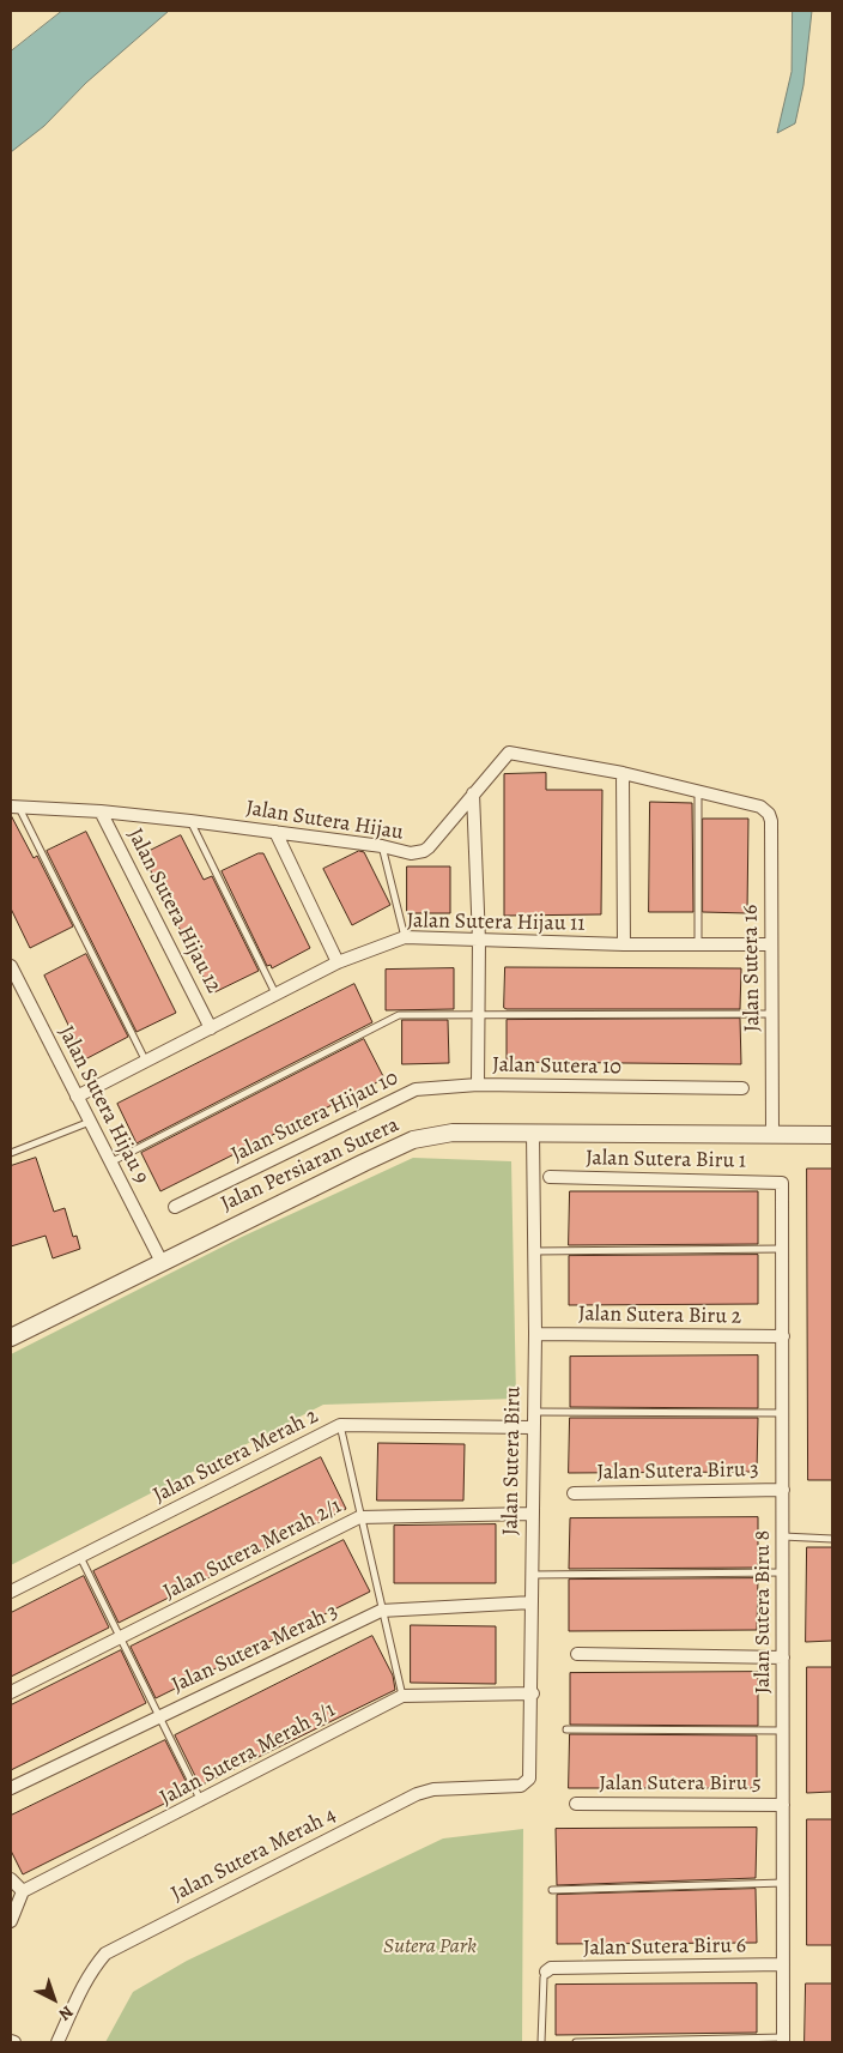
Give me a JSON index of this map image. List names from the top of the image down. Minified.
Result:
{"streets":{"street":["Jalan Sutera Hijau","Jalan Sutera Hijau 12","Jalan Sutera Hijau 11","Jalan Sutera 16","Jalan Sutera 10","Jalan Sutera Hijau 9","Jalan Sutera Hijau 10","Jalan Sutera Biru 1","Jalan Persiaran Sutera","Jalan Sutera Biru 2","Jalan Sutera Merah 2","Jalan Sutera Biru","Jalan Sutera Biru 3","Jalan Sutera Merah 2/1","Jalan Sutera Biru 8","Jalan Sutera Merah 3","Jalan Sutera Merah 3/1","Jalan Sutera Biru 5","Jalan Sutera Merah 4","Jalan Sutera Biru 6"]},"crossings":[["Jalan Sutera Hijau","Jalan Sutera Hijau 12"],["Jalan Sutera Hijau","Jalan Sutera 16"],["Jalan Sutera Hijau","Jalan Sutera 10"],["Jalan Sutera Hijau 12","Jalan Sutera Hijau 11"],["Jalan Sutera Hijau 11","Jalan Sutera 16"],["Jalan Sutera Hijau 11","Jalan Sutera 10"],["Jalan Sutera Hijau 11","Jalan Sutera Hijau 9"],["Jalan Sutera 16","Jalan Persiaran Sutera"],["Jalan Sutera 10","Jalan Sutera Hijau 10"],["Jalan Sutera Hijau 9","Jalan Persiaran Sutera"],["Jalan Sutera Biru 1","Jalan Sutera Biru 8"],["Jalan Persiaran Sutera","Jalan Sutera Biru"],["Jalan Sutera Biru 2","Jalan Sutera Biru"],["Jalan Sutera Biru 2","Jalan Sutera Biru 8"],["Jalan Sutera Merah 2","Jalan Sutera Biru"],["Jalan Sutera Biru","Jalan Sutera Merah 2/1"],["Jalan Sutera Biru","Jalan Sutera Merah 3"],["Jalan Sutera Biru","Jalan Sutera Merah 3/1"],["Jalan Sutera Biru","Jalan Sutera Merah 4"],["Jalan Sutera Biru 3","Jalan Sutera Biru 8"],["Jalan Sutera Biru 8","Jalan Sutera Biru 5"],["Jalan Sutera Biru 8","Jalan Sutera Biru 6"]],"parks":["Sutera Park"],"north":"bottom right"}
